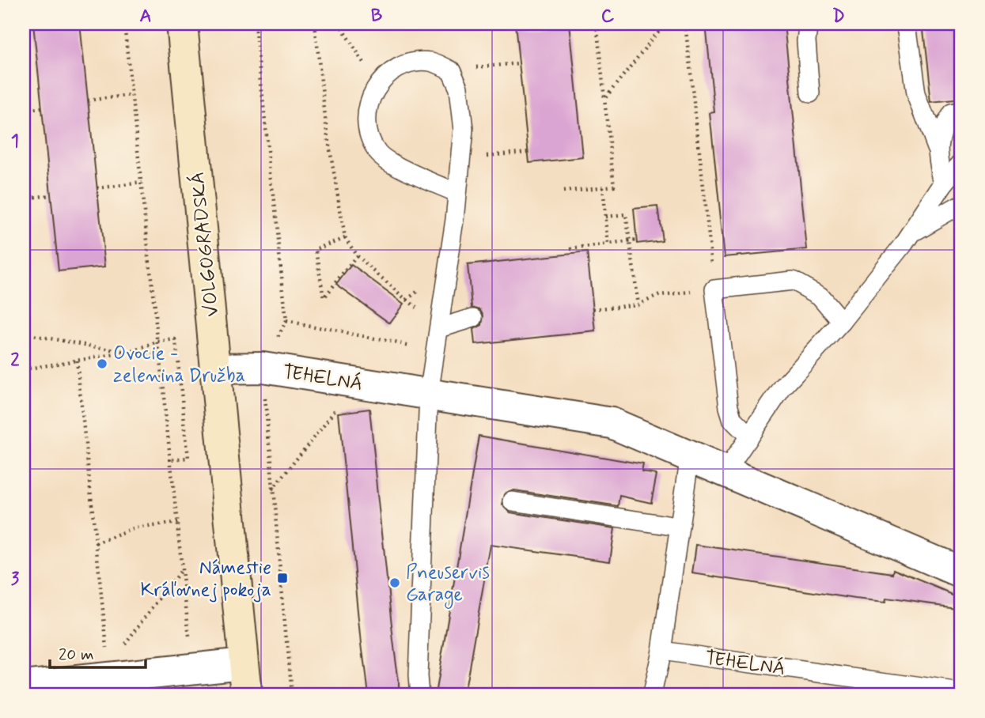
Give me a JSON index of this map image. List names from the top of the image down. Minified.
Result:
{"streets":{"street":["VOLGOGRADSKÁ","TEHELNÁ"]},"crossings":[["VOLGOGRADSKÁ","TEHELNÁ"]],"places":{"other":["Ovocie - zelenina Družba","Pneuservis Garage"],"transit":["Námestie Kráľovnej pokoja"]},"scale_bar":"20 m","grid":{"columns":["A","B","C","D"],"rows":["1","2","3"]}}
